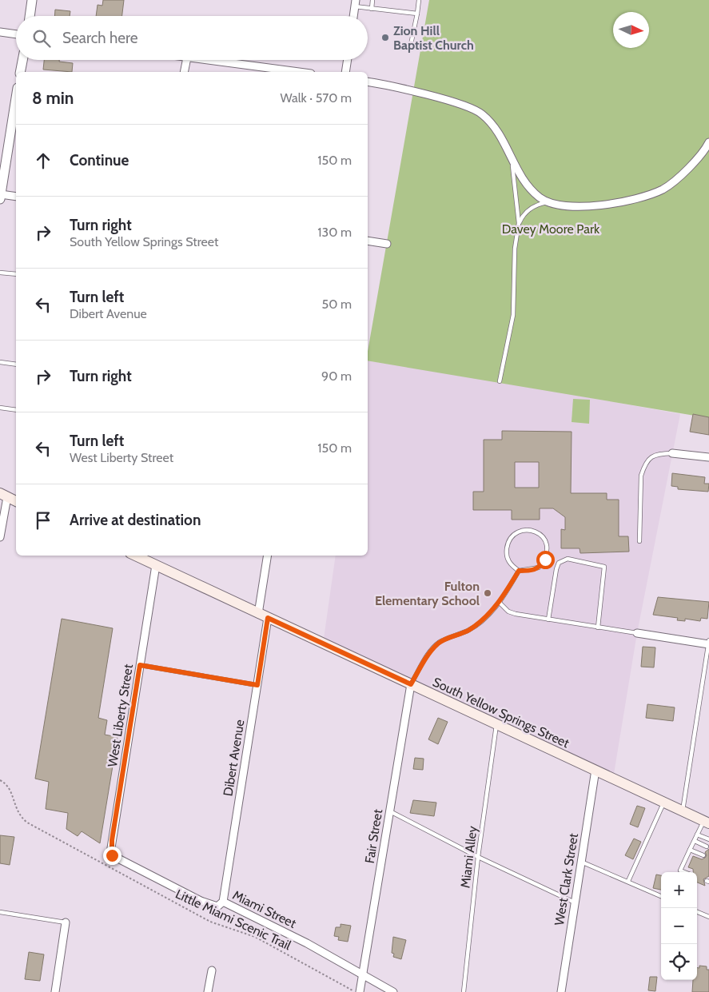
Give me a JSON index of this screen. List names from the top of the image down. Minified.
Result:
{"streets":{"main road":["South Yellow Springs Street"],"street":["West Liberty Street","Dibert Avenue","Fair Street","West Clark Street","Miami Street"],"lane":["Miami Alley"],"path":["Little Miami Scenic Trail"]},"crossings":[["South Yellow Springs Street","West Liberty Street"],["South Yellow Springs Street","Dibert Avenue"],["South Yellow Springs Street","Fair Street"],["South Yellow Springs Street","Miami Alley"],["South Yellow Springs Street","West Clark Street"],["West Liberty Street","Miami Street"],["Dibert Avenue","Miami Street"],["Fair Street","Miami Street"]],"parks":["Davey Moore Park"],"places":["Zion Hill Baptist Church","Fulton Elementary School"],"north":"right","page":{"search":"Search here","heading":["8 min","Walk · 570 m"],"list":[["Continue","150 m"],["Turn right","South Yellow Springs Street","130 m"],["Turn left","Dibert Avenue","50 m"],["Turn right","90 m"],["Turn left","West Liberty Street","150 m"],"Arrive at destination"],"map_buttons":["+","−"]}}
